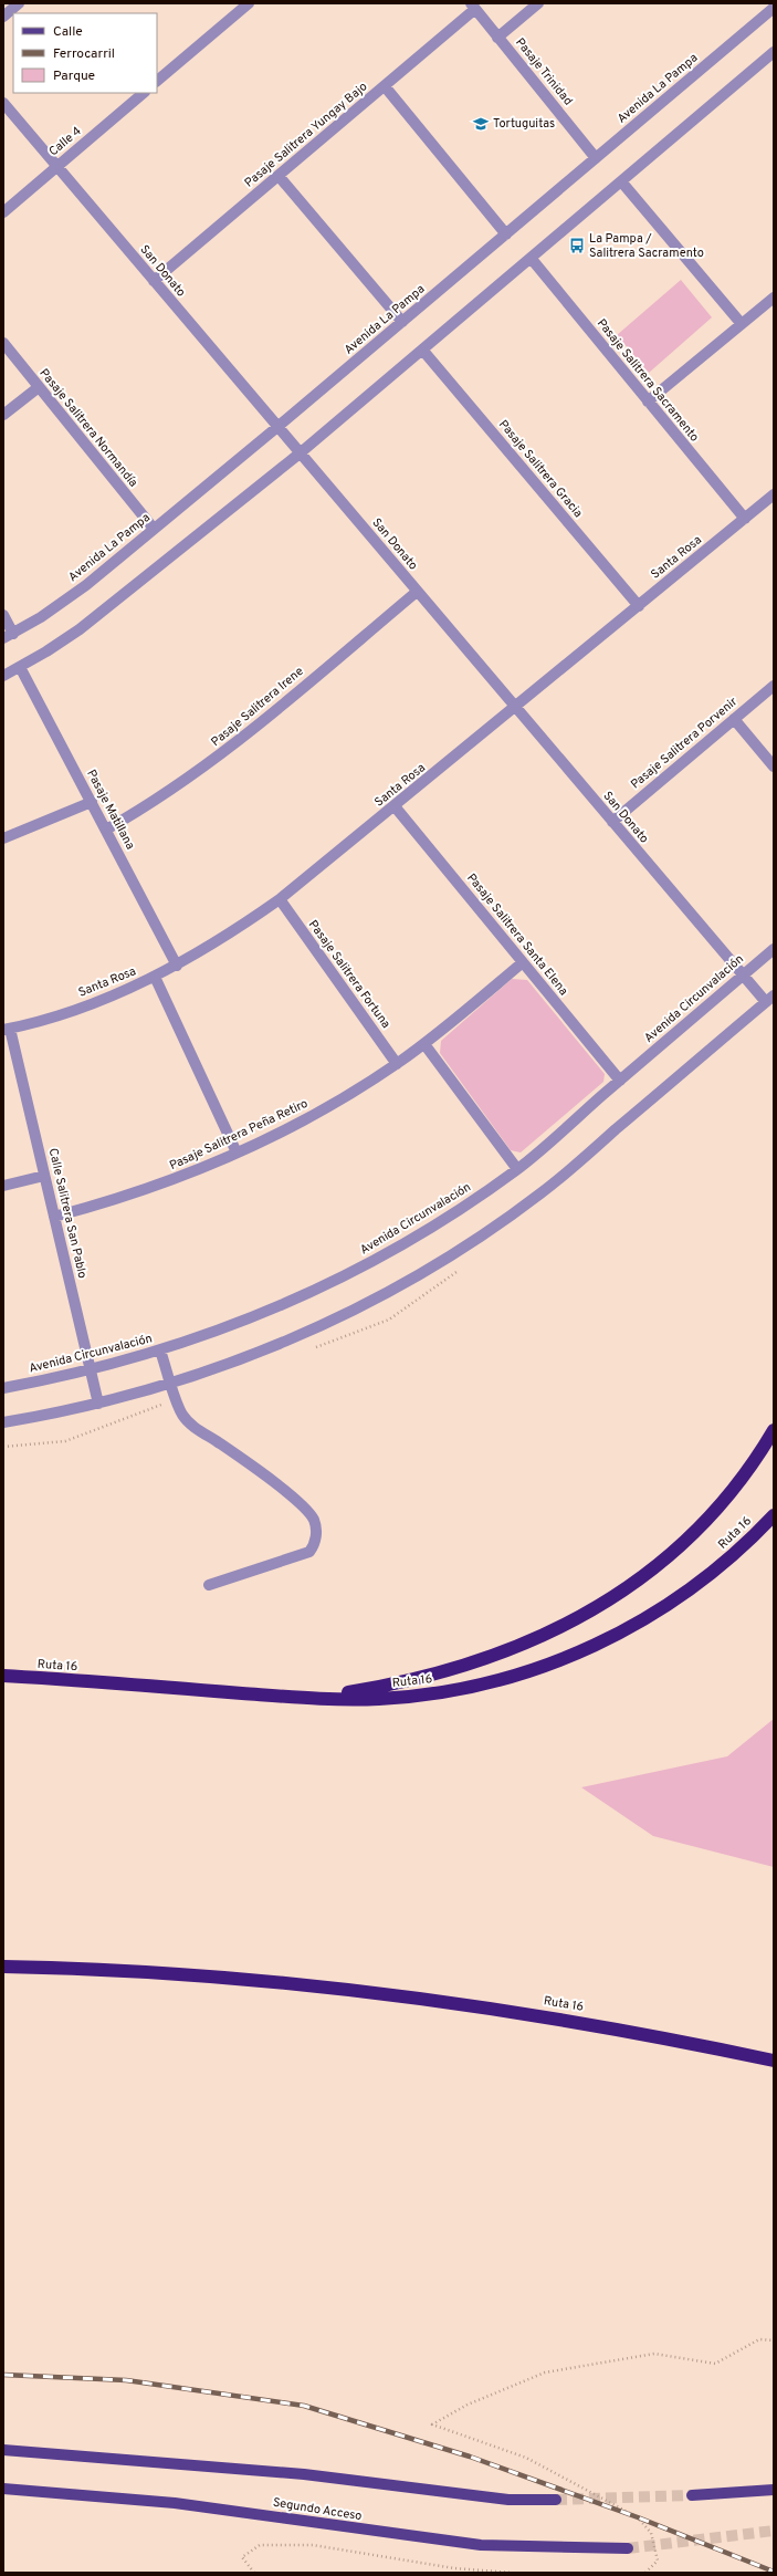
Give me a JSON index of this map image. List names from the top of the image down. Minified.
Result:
{"streets":{"highway":["Ruta 16"],"main road":["Segundo Acceso"],"street":["Pasaje Trinidad","Avenida La Pampa","Pasaje Salitrera Yungay Bajo","Calle 4","San Donato","Pasaje Salitrera Sacramento","Pasaje Salitrera Normandía","Pasaje Salitrera Gracia","Santa Rosa","Pasaje Salitrera Irene","Pasaje Salitrera Porvenir","Pasaje Matillana","Pasaje Salitrera Santa Elena","Pasaje Salitrera Fortuna","Avenida Circunvalación","Pasaje Salitrera Peña Retiro","Calle Salitrera San Pablo"]},"crossings":[["Pasaje Trinidad","Avenida La Pampa"],["Pasaje Trinidad","Pasaje Salitrera Yungay Bajo"],["Avenida La Pampa","San Donato"],["Avenida La Pampa","Pasaje Salitrera Normandía"],["Pasaje Salitrera Yungay Bajo","San Donato"],["Calle 4","San Donato"],["San Donato","Santa Rosa"],["San Donato","Pasaje Salitrera Irene"],["San Donato","Pasaje Salitrera Porvenir"],["San Donato","Avenida Circunvalación"],["Pasaje Salitrera Sacramento","Santa Rosa"],["Pasaje Salitrera Gracia","Santa Rosa"],["Santa Rosa","Pasaje Matillana"],["Santa Rosa","Pasaje Salitrera Santa Elena"],["Santa Rosa","Pasaje Salitrera Fortuna"],["Santa Rosa","Calle Salitrera San Pablo"],["Pasaje Salitrera Irene","Pasaje Matillana"],["Pasaje Salitrera Santa Elena","Avenida Circunvalación"],["Pasaje Salitrera Santa Elena","Pasaje Salitrera Peña Retiro"],["Pasaje Salitrera Fortuna","Pasaje Salitrera Peña Retiro"],["Avenida Circunvalación","Calle Salitrera San Pablo"],["Pasaje Salitrera Peña Retiro","Calle Salitrera San Pablo"]],"places":{"school or university":["Tortuguitas"],"bus stop":["La Pampa / Salitrera Sacramento"]},"legend":["Calle","Ferrocarril","Parque"]}
